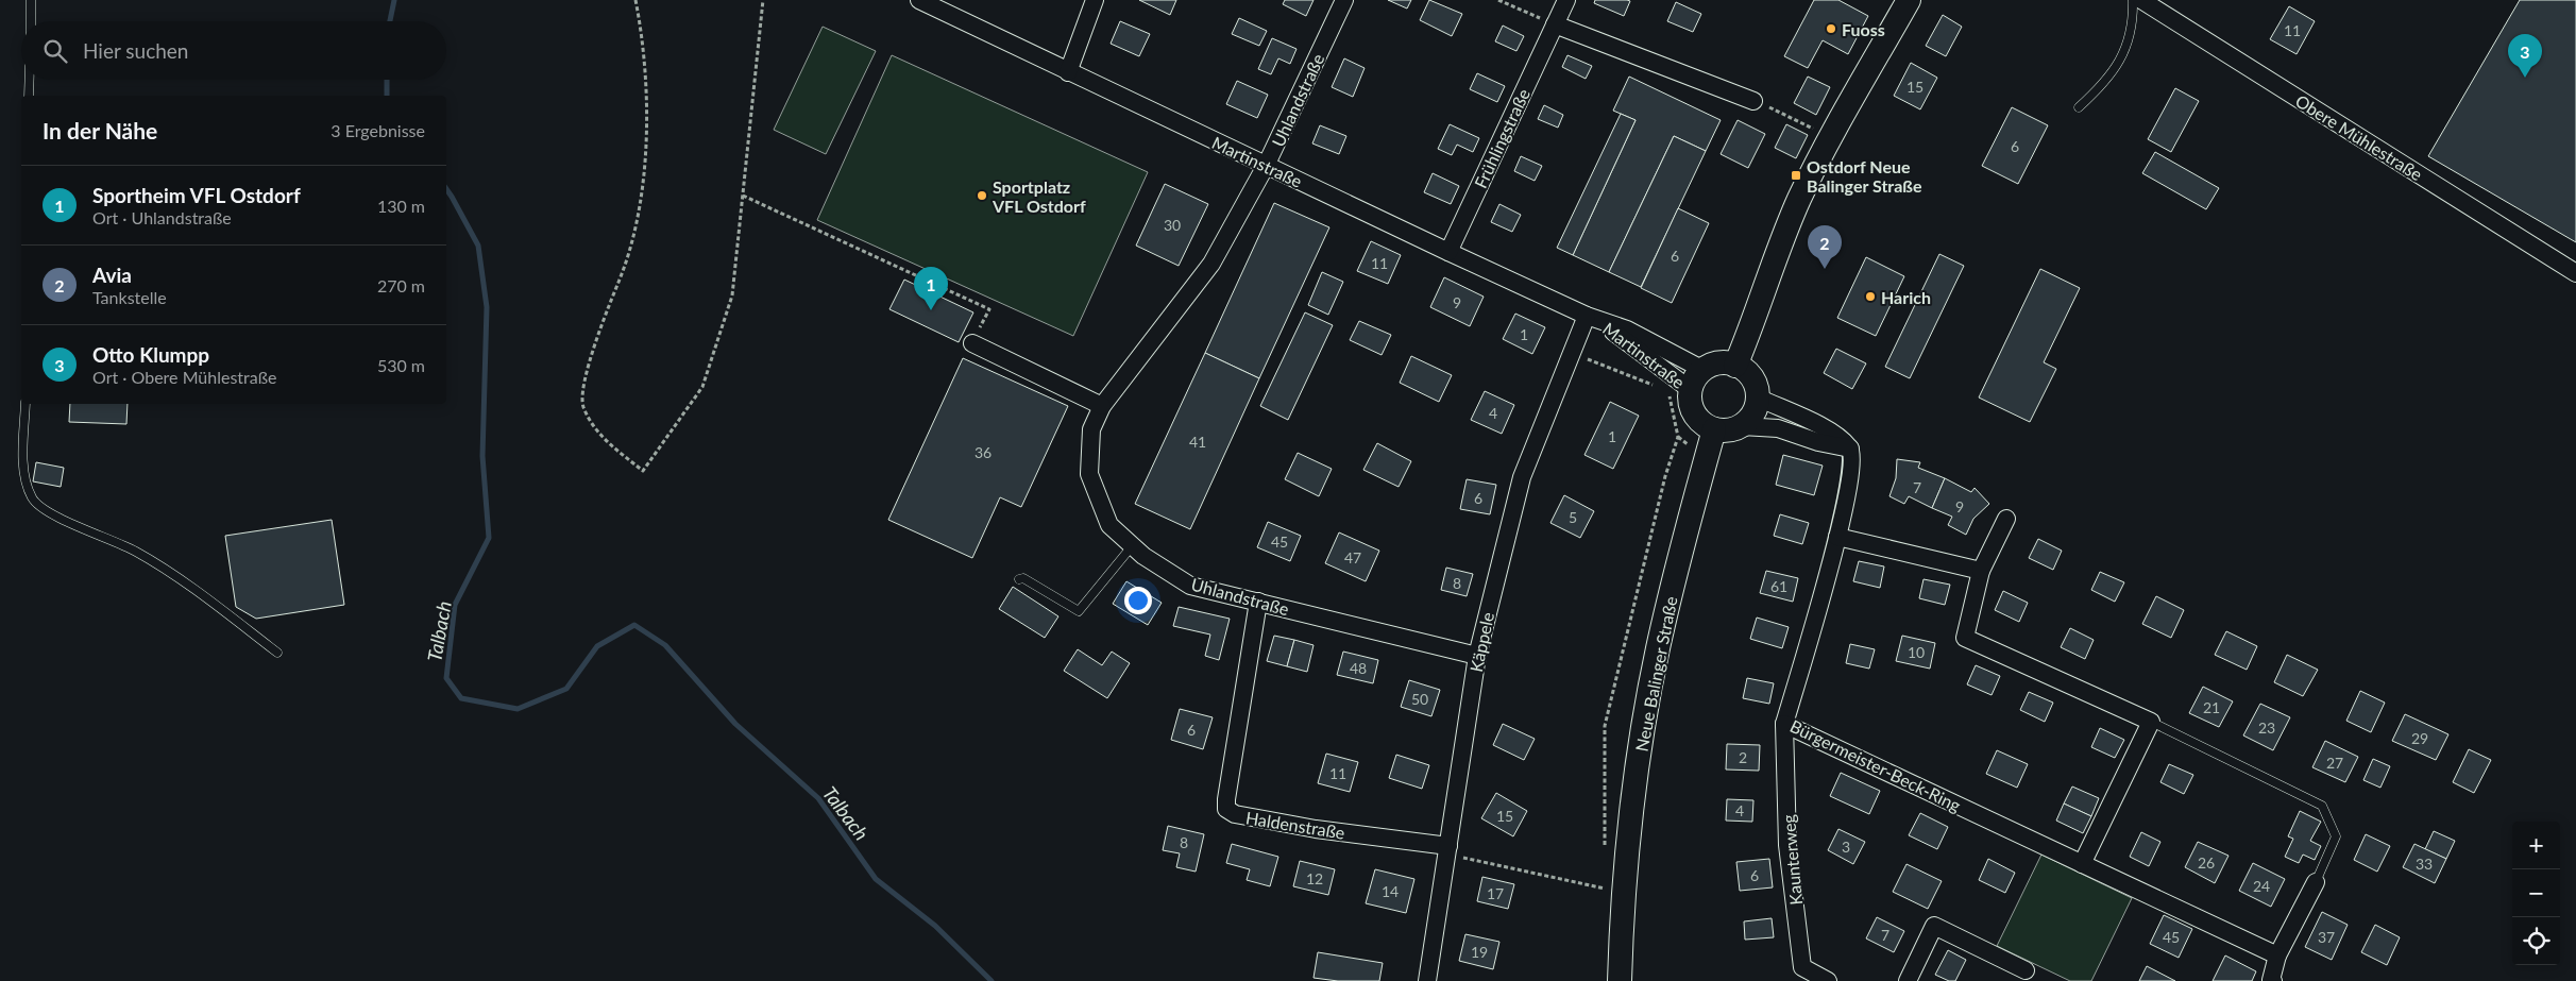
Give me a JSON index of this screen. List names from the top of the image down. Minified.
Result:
{"streets":{"main road":["Neue Balinger Straße"],"street":["Uhlandstraße","Obere Mühlestraße","Frühlingstraße","Martinstraße","Käppele","Bürgermeister-Beck-Ring","Haldenstraße","Kaunterweg"]},"crossings":[["Uhlandstraße","Martinstraße"],["Uhlandstraße","Käppele"],["Uhlandstraße","Haldenstraße"],["Frühlingstraße","Martinstraße"],["Martinstraße","Käppele"],["Martinstraße","Neue Balinger Straße"],["Käppele","Haldenstraße"],["Bürgermeister-Beck-Ring","Kaunterweg"]],"water":["Talbach"],"places":{"other":["Fuoss","Sportplatz VFL Ostdorf","Harich"],"transit":["Ostdorf Neue Balinger Straße"]},"house_numbers":["11","15","6","30","6","11","9","1","4","1","41","36","7","6","9","5","45","47","8","61","10","48","50","21","23","6","29","2","27","11","4","15","8","3","26","33","6","12","24","14","17","7","45","37","19"],"page":{"search":"Hier suchen","pins":["3","2","1"],"heading":["In der Nähe","3 Ergebnisse"],"list":[{"mark":"1","name":"Sportheim VFL Ostdorf","note":"Ort · Uhlandstraße","value":"130 m"},{"mark":"2","name":"Avia","note":"Tankstelle","value":"270 m"},{"mark":"3","name":"Otto Klumpp","note":"Ort · Obere Mühlestraße","value":"530 m"}],"map_buttons":["+","−"]}}
